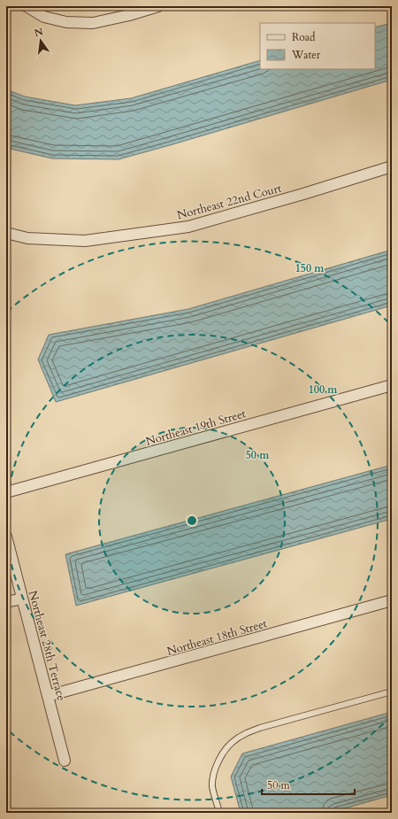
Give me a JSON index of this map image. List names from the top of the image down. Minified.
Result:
{"streets":{"street":["Northeast 22nd Court","Northeast 19th Street","Northeast 18th Street","Northeast 28th Terrace"]},"crossings":[["Northeast 18th Street","Northeast 28th Terrace"]],"legend":["Road","Water"],"scale_bar":"50 m","north":"top","rings":["150 m","100 m","50 m"]}
